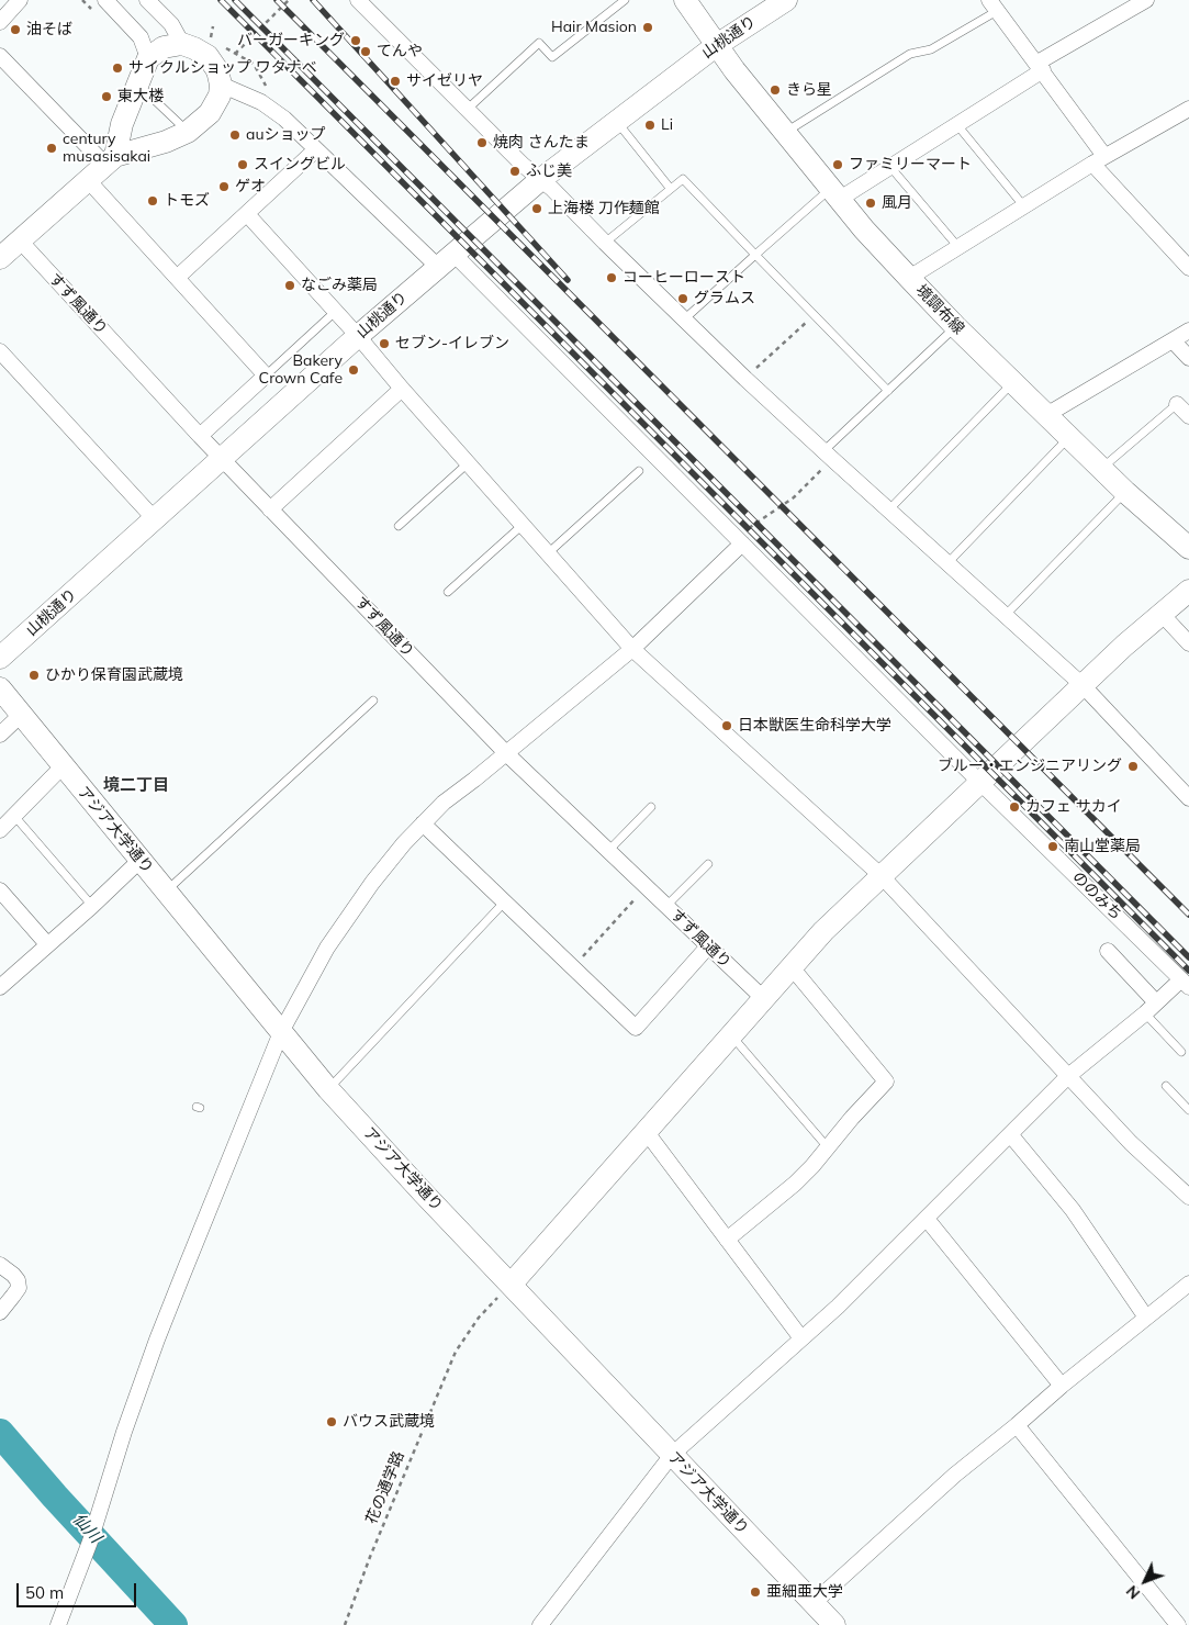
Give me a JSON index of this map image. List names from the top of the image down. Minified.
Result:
{"streets":{"street":["山桃通り","すず風通り","境調布線","アジア大学通り","ののみち"],"path":["花の通学路"]},"crossings":[["山桃通り","すず風通り"],["山桃通り","境調布線"],["山桃通り","ののみち"],["アジア大学通り","花の通学路"]],"districts":["境二丁目"],"water":["仙川"],"places":["Hair Masion","油そば","バーガーキング","てんや","サイクルショップ ワタナベ","サイゼリヤ","きら星","東大楼","Li","auショップ","焼肉 さんたま","century musasisakai","スイングビル","ファミリーマート","ふじ美","ゲオ","トモズ","風月","上海楼 刀作麺館","コーヒーロースト","なごみ薬局","グラムス","セブン-イレブン","Bakery Crown Cafe","ひかり保育園武蔵境","日本獣医生命科学大学","ブルー・エンジニアリング","カフェ サカイ","南山堂薬局","バウス武蔵境","亜細亜大学"],"scale_bar":"50 m","north":"bottom left"}
